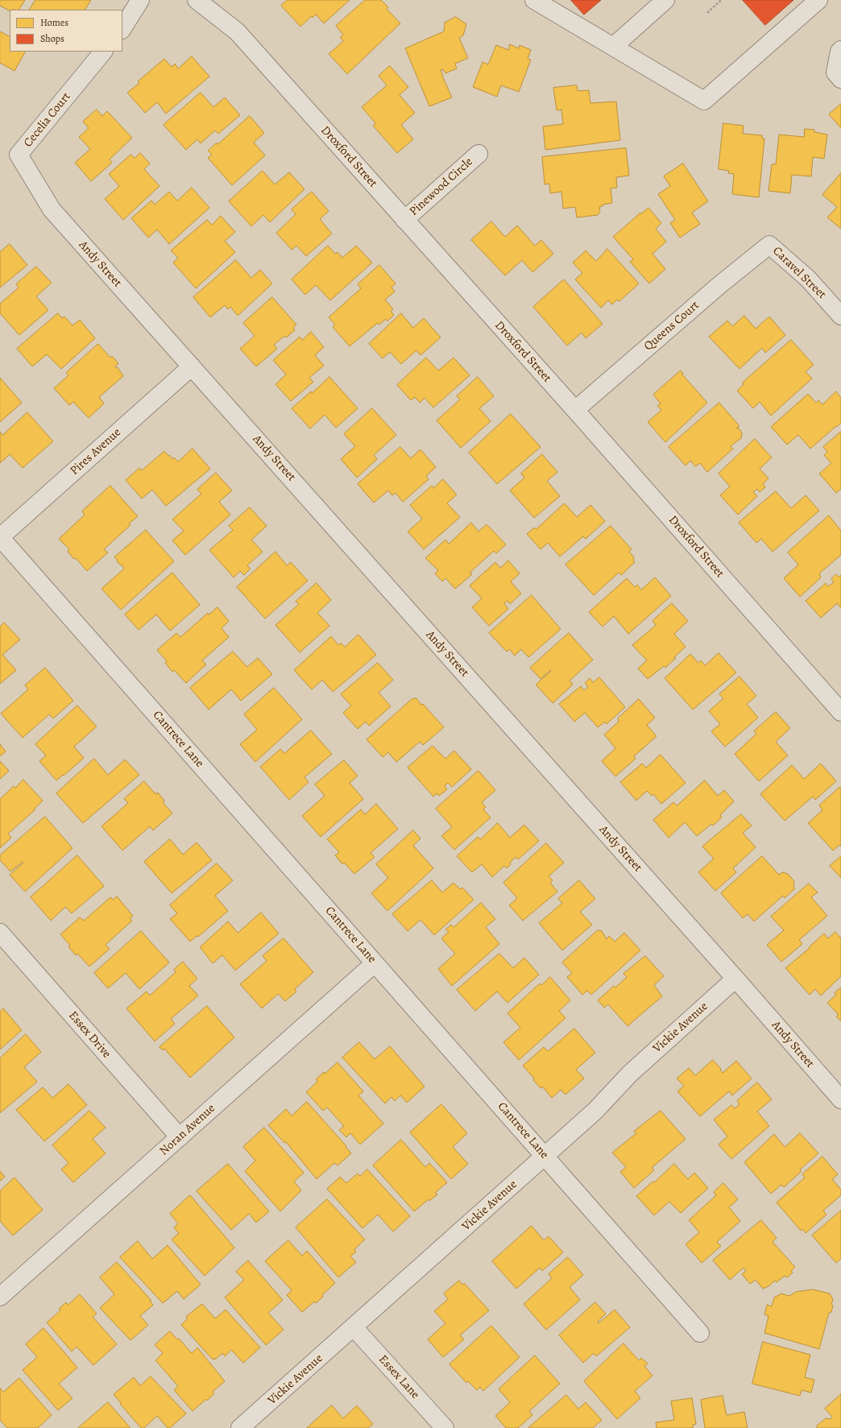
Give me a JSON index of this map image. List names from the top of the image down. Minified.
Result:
{"streets":{"street":["Cecelia Court","Droxford Street","Pinewood Circle","Andy Street","Caravel Street","Queens Court","Pires Avenue","Cantrece Lane","Vickie Avenue","Essex Drive","Noran Avenue","Essex Lane"]},"crossings":[["Cecelia Court","Andy Street"],["Droxford Street","Pinewood Circle"],["Droxford Street","Queens Court"],["Andy Street","Pires Avenue"],["Andy Street","Vickie Avenue"],["Caravel Street","Queens Court"],["Pires Avenue","Cantrece Lane"],["Cantrece Lane","Vickie Avenue"],["Cantrece Lane","Noran Avenue"],["Vickie Avenue","Essex Lane"],["Essex Drive","Noran Avenue"]],"legend":["Homes","Shops"]}
